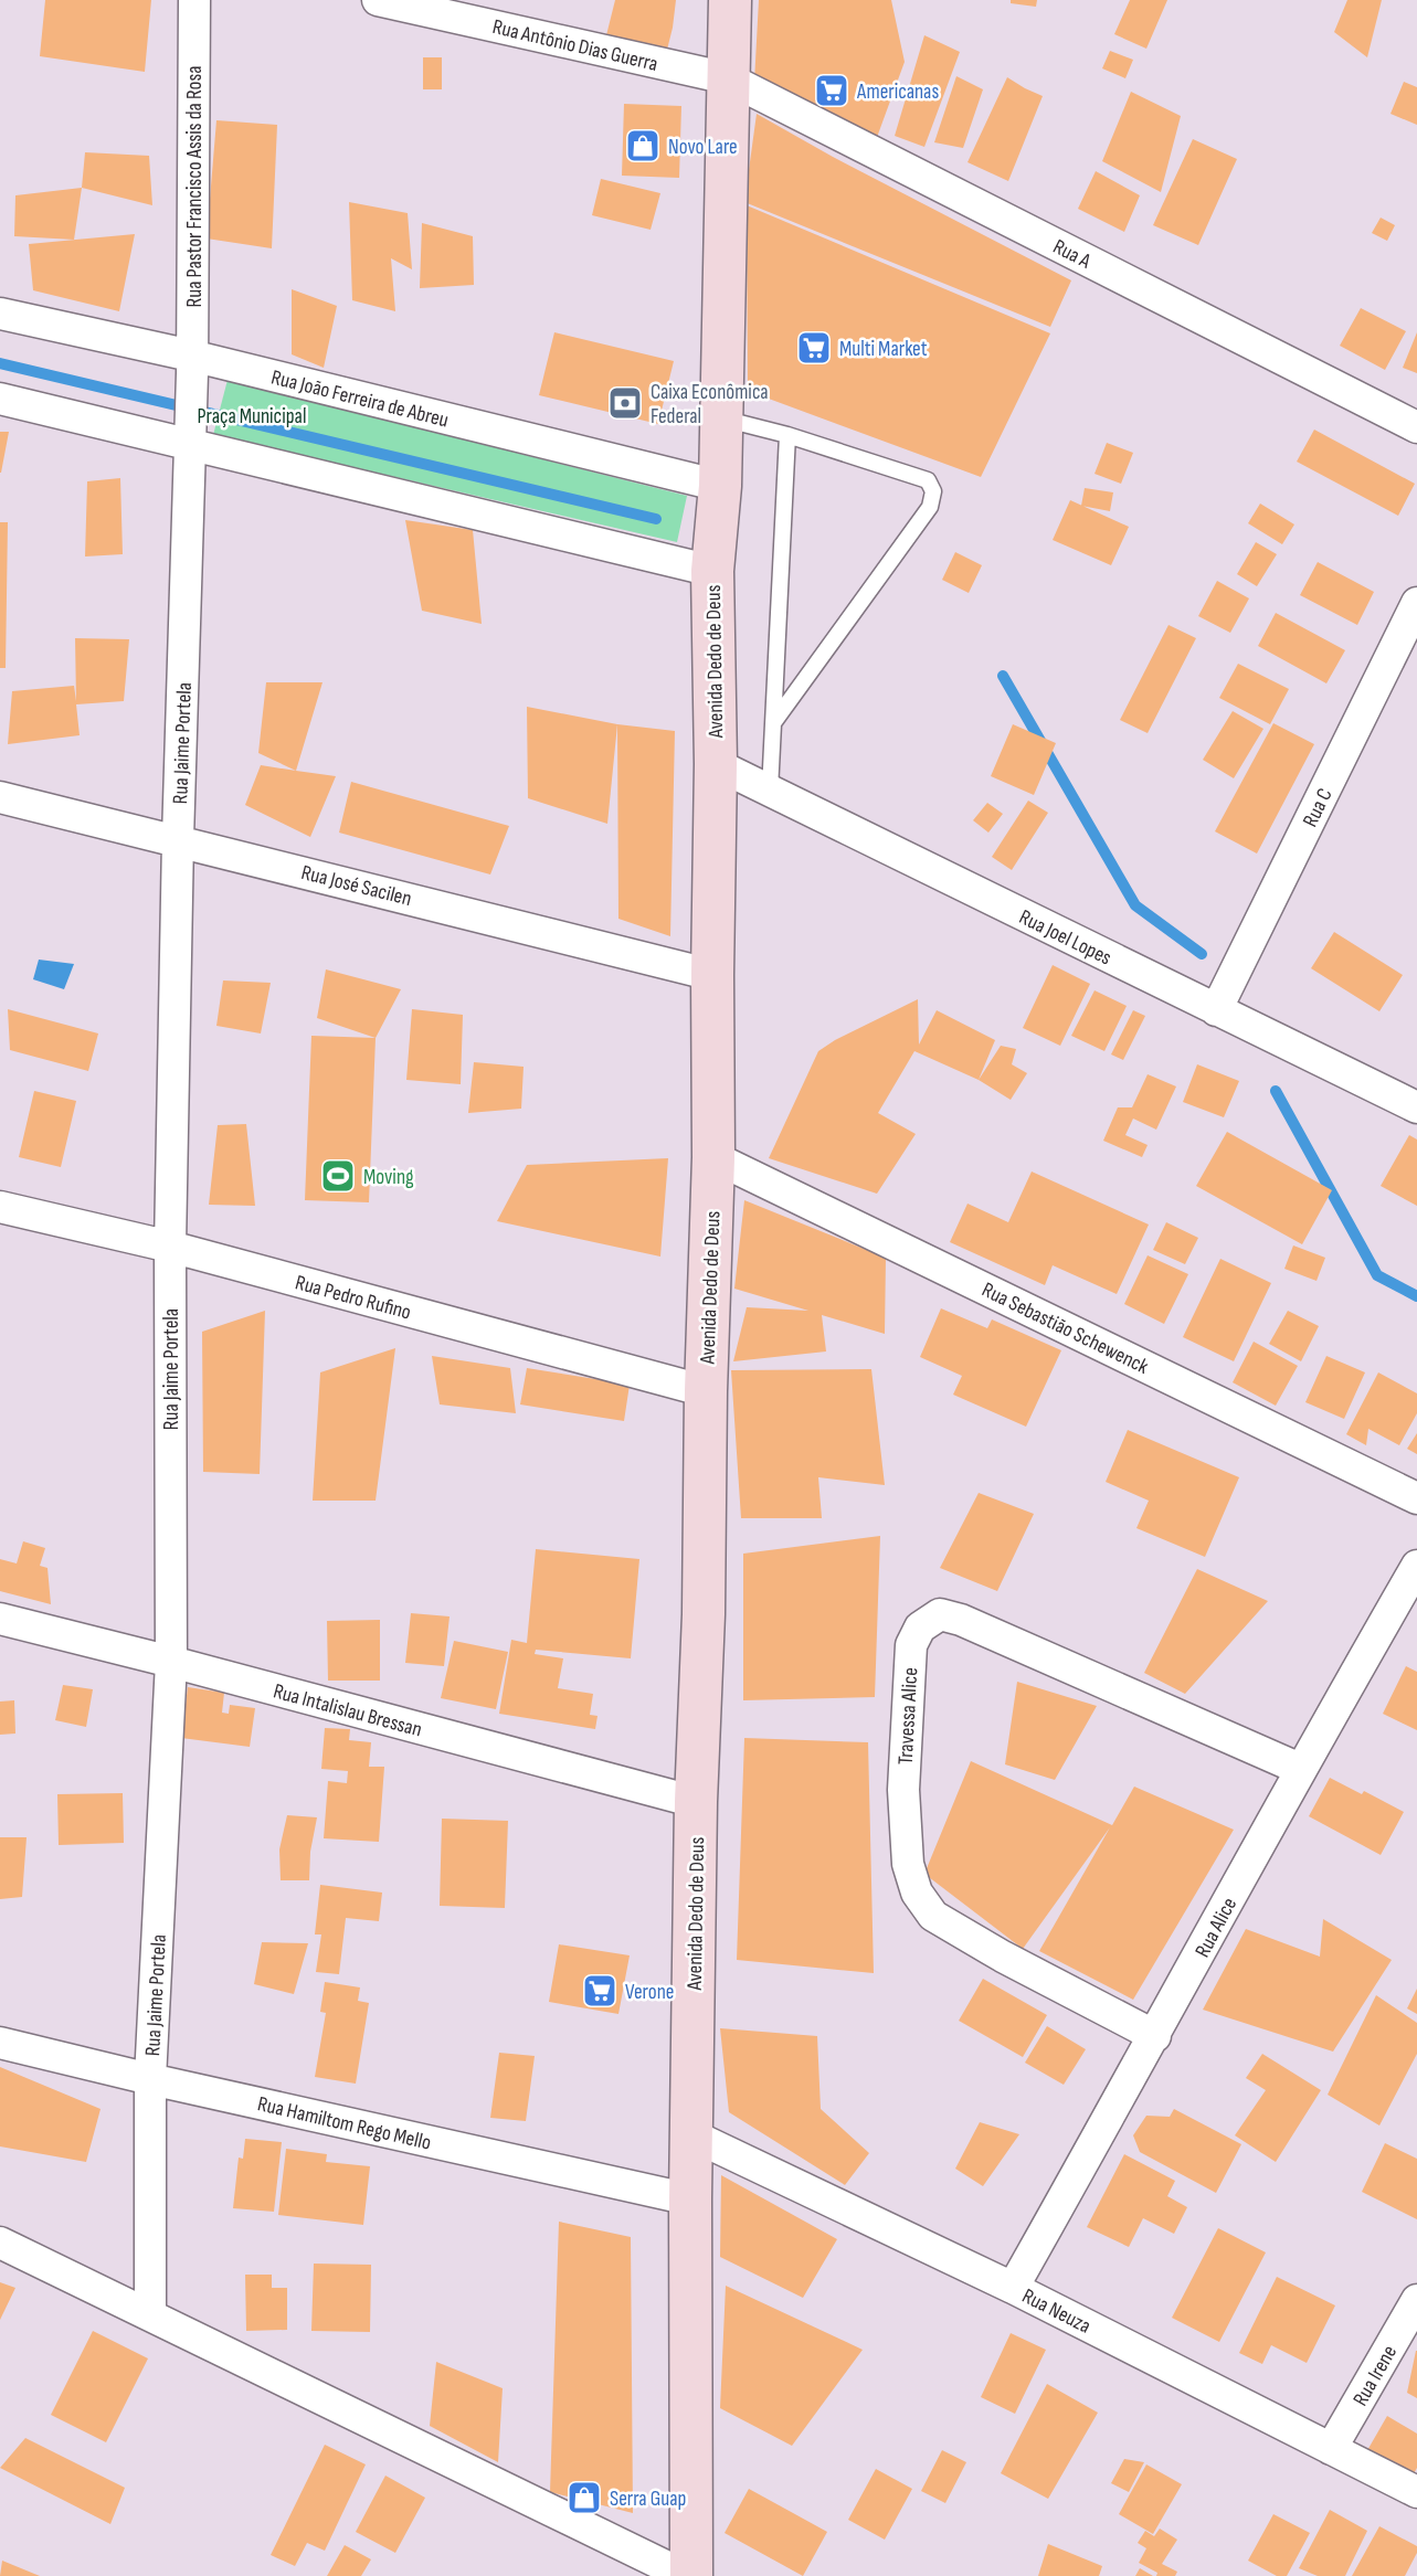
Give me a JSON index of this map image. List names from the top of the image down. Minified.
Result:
{"streets":{"main road":["Avenida Dedo de Deus"],"street":["Rua Antônio Dias Guerra","Rua Pastor Francisco Assis da Rosa","Rua A","Rua João Ferreira de Abreu","Rua Jaime Portela","Rua C","Rua José Sacilen","Rua Joel Lopes","Rua Pedro Rufino","Rua Sebastião Schewenck","Rua Intalislau Bressan","Travessa Alice","Rua Alice","Rua Hamiltom Rego Mello","Rua Neuza","Rua Irene"]},"crossings":[["Rua Antônio Dias Guerra","Rua A"],["Rua Antônio Dias Guerra","Avenida Dedo de Deus"],["Rua Pastor Francisco Assis da Rosa","Rua João Ferreira de Abreu"],["Rua Pastor Francisco Assis da Rosa","Rua Jaime Portela"],["Rua A","Avenida Dedo de Deus"],["Rua João Ferreira de Abreu","Avenida Dedo de Deus"],["Avenida Dedo de Deus","Rua José Sacilen"],["Avenida Dedo de Deus","Rua Joel Lopes"],["Avenida Dedo de Deus","Rua Pedro Rufino"],["Avenida Dedo de Deus","Rua Sebastião Schewenck"],["Avenida Dedo de Deus","Rua Intalislau Bressan"],["Avenida Dedo de Deus","Rua Hamiltom Rego Mello"],["Avenida Dedo de Deus","Rua Neuza"],["Rua Jaime Portela","Rua José Sacilen"],["Rua Jaime Portela","Rua Pedro Rufino"],["Rua Jaime Portela","Rua Intalislau Bressan"],["Rua Jaime Portela","Rua Hamiltom Rego Mello"],["Rua C","Rua Joel Lopes"],["Travessa Alice","Rua Alice"],["Rua Alice","Rua Neuza"],["Rua Neuza","Rua Irene"]],"parks":["Praça Municipal"],"places":{"supermarket":["Americanas","Multi Market","Verone"],"shop":["Novo Lare","Serra Guap"],"bank":["Caixa Econômica Federal"],"sports":["Moving"]}}
